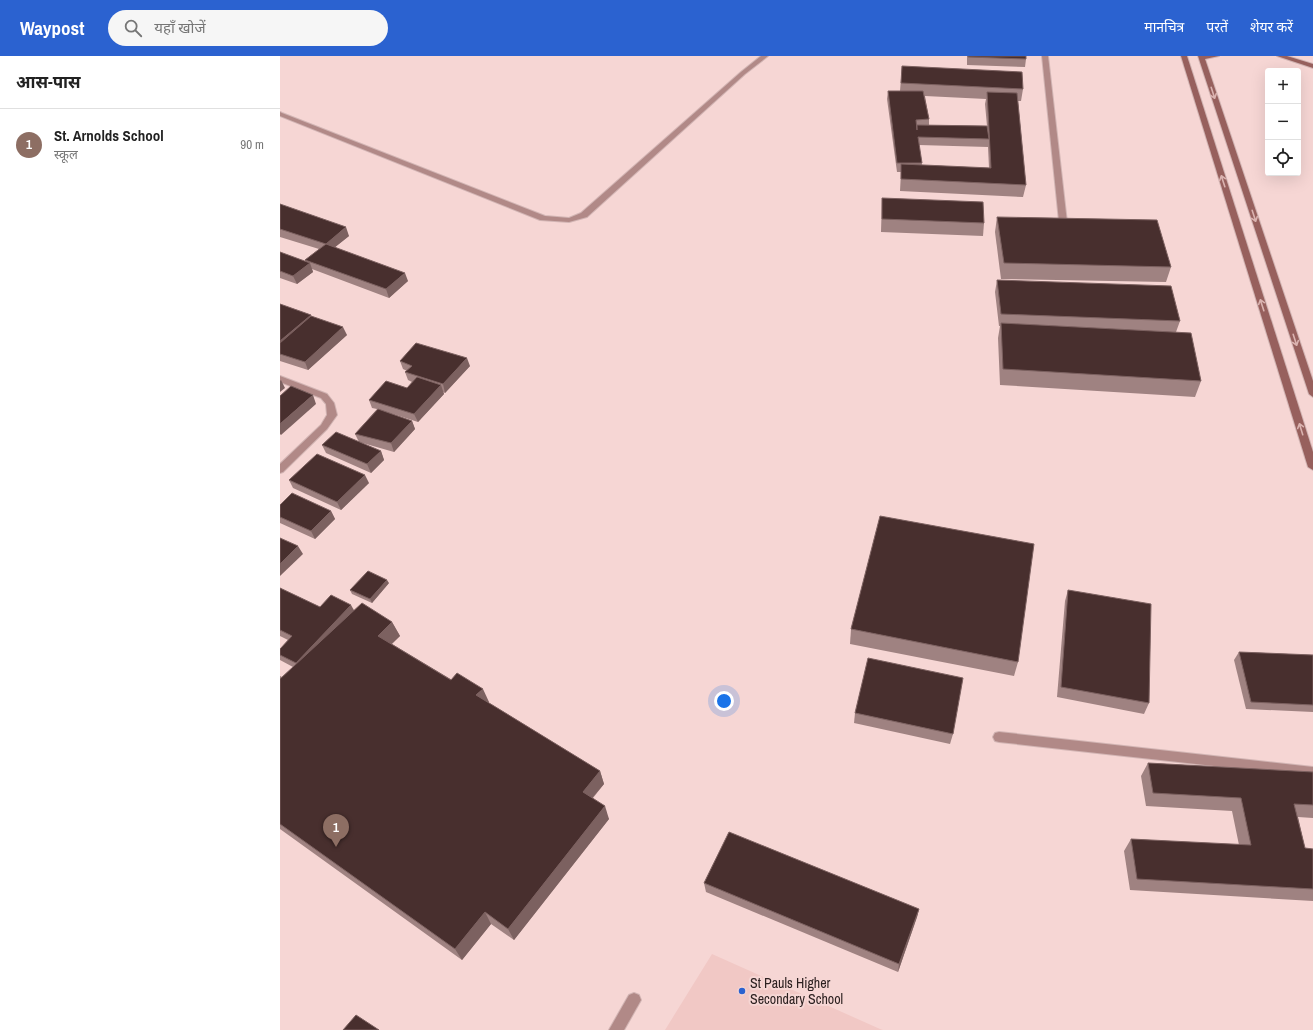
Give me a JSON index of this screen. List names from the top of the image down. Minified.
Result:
{"places":["St Pauls Higher Secondary School"],"page":{"header":"Waypost","search":"यहाँ खोजें","nav":["मानचित्र","परतें","शेयर करें"],"heading":"आस-पास","map_buttons":["+","−"],"list":[{"mark":"1","name":"St. Arnolds School","note":"स्कूल","value":"90 m"}],"pins":"1"}}
